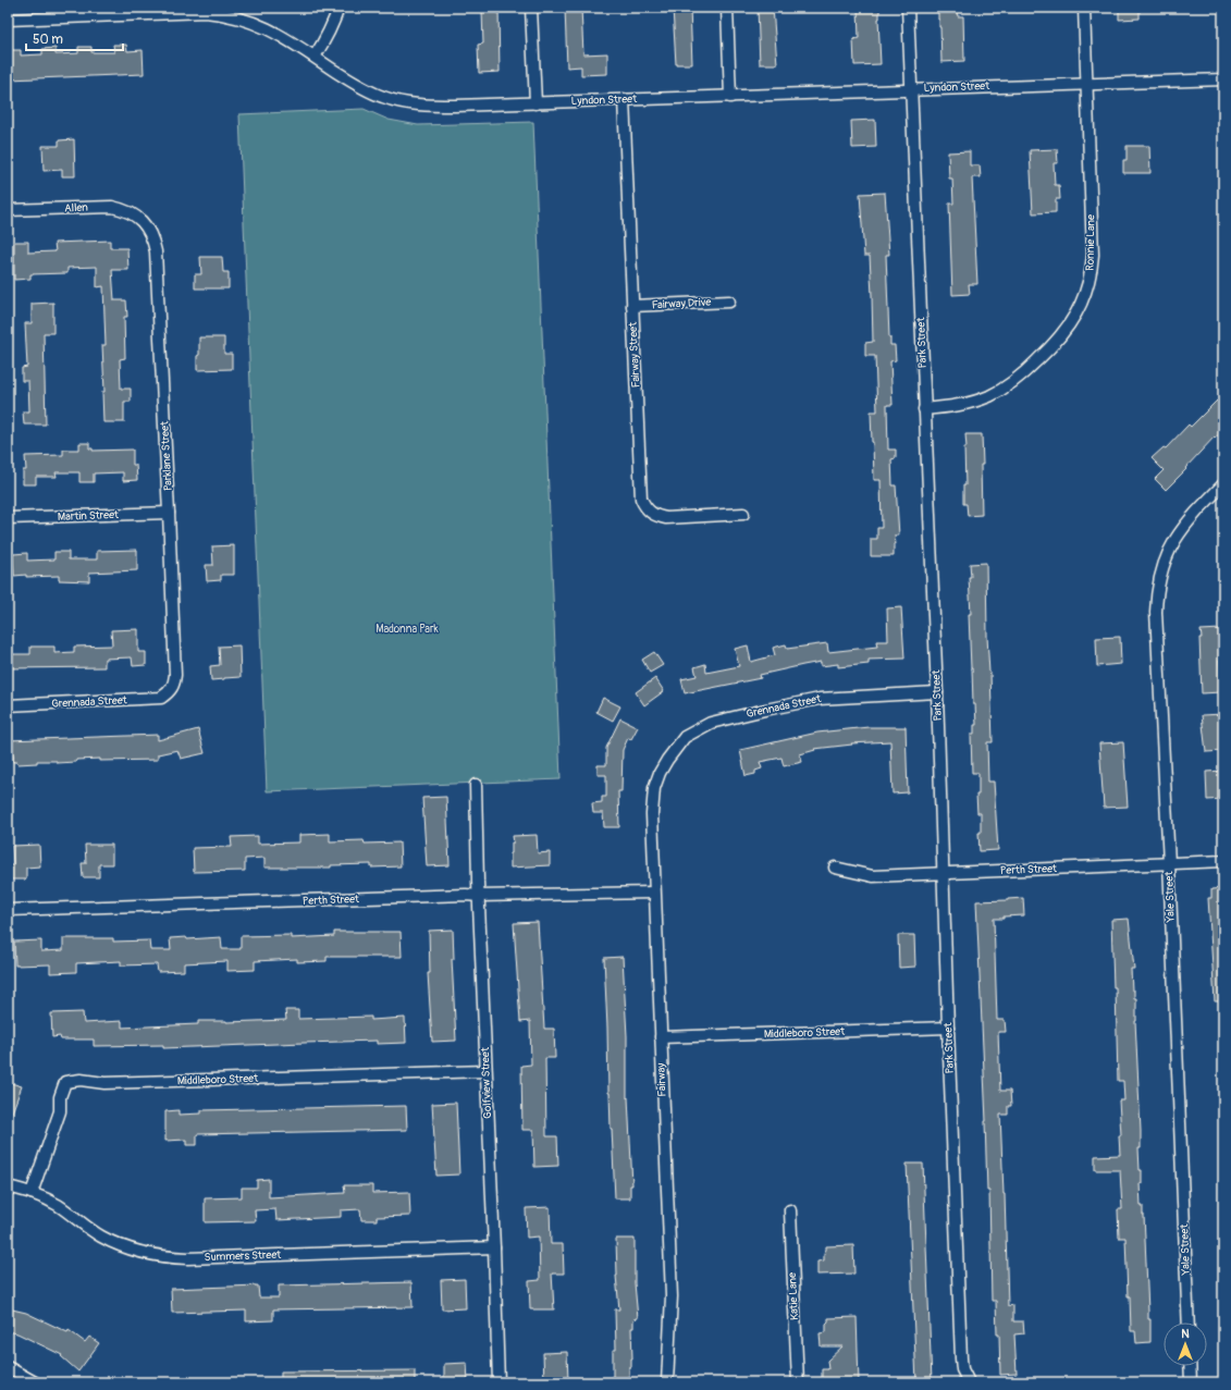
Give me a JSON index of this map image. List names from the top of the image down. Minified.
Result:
{"streets":{"street":["Lyndon Street","Allen","Ronnie Lane","Fairway Drive","Park Street","Fairway Street","Parklane Street","Martin Street","Grennada Street","Perth Street","Yale Street","Middleboro Street","Fairway","Golfview Street","Summers Street","Katie Lane"]},"crossings":[["Lyndon Street","Ronnie Lane"],["Lyndon Street","Park Street"],["Lyndon Street","Fairway Street"],["Allen","Parklane Street"],["Ronnie Lane","Park Street"],["Fairway Drive","Fairway Street"],["Park Street","Grennada Street"],["Park Street","Perth Street"],["Park Street","Middleboro Street"],["Parklane Street","Martin Street"],["Parklane Street","Grennada Street"],["Grennada Street","Fairway"],["Perth Street","Yale Street"],["Perth Street","Fairway"],["Perth Street","Golfview Street"],["Middleboro Street","Fairway"],["Middleboro Street","Golfview Street"],["Middleboro Street","Summers Street"],["Golfview Street","Summers Street"]],"parks":["Madonna Park"],"scale_bar":"50 m","north":"top"}
